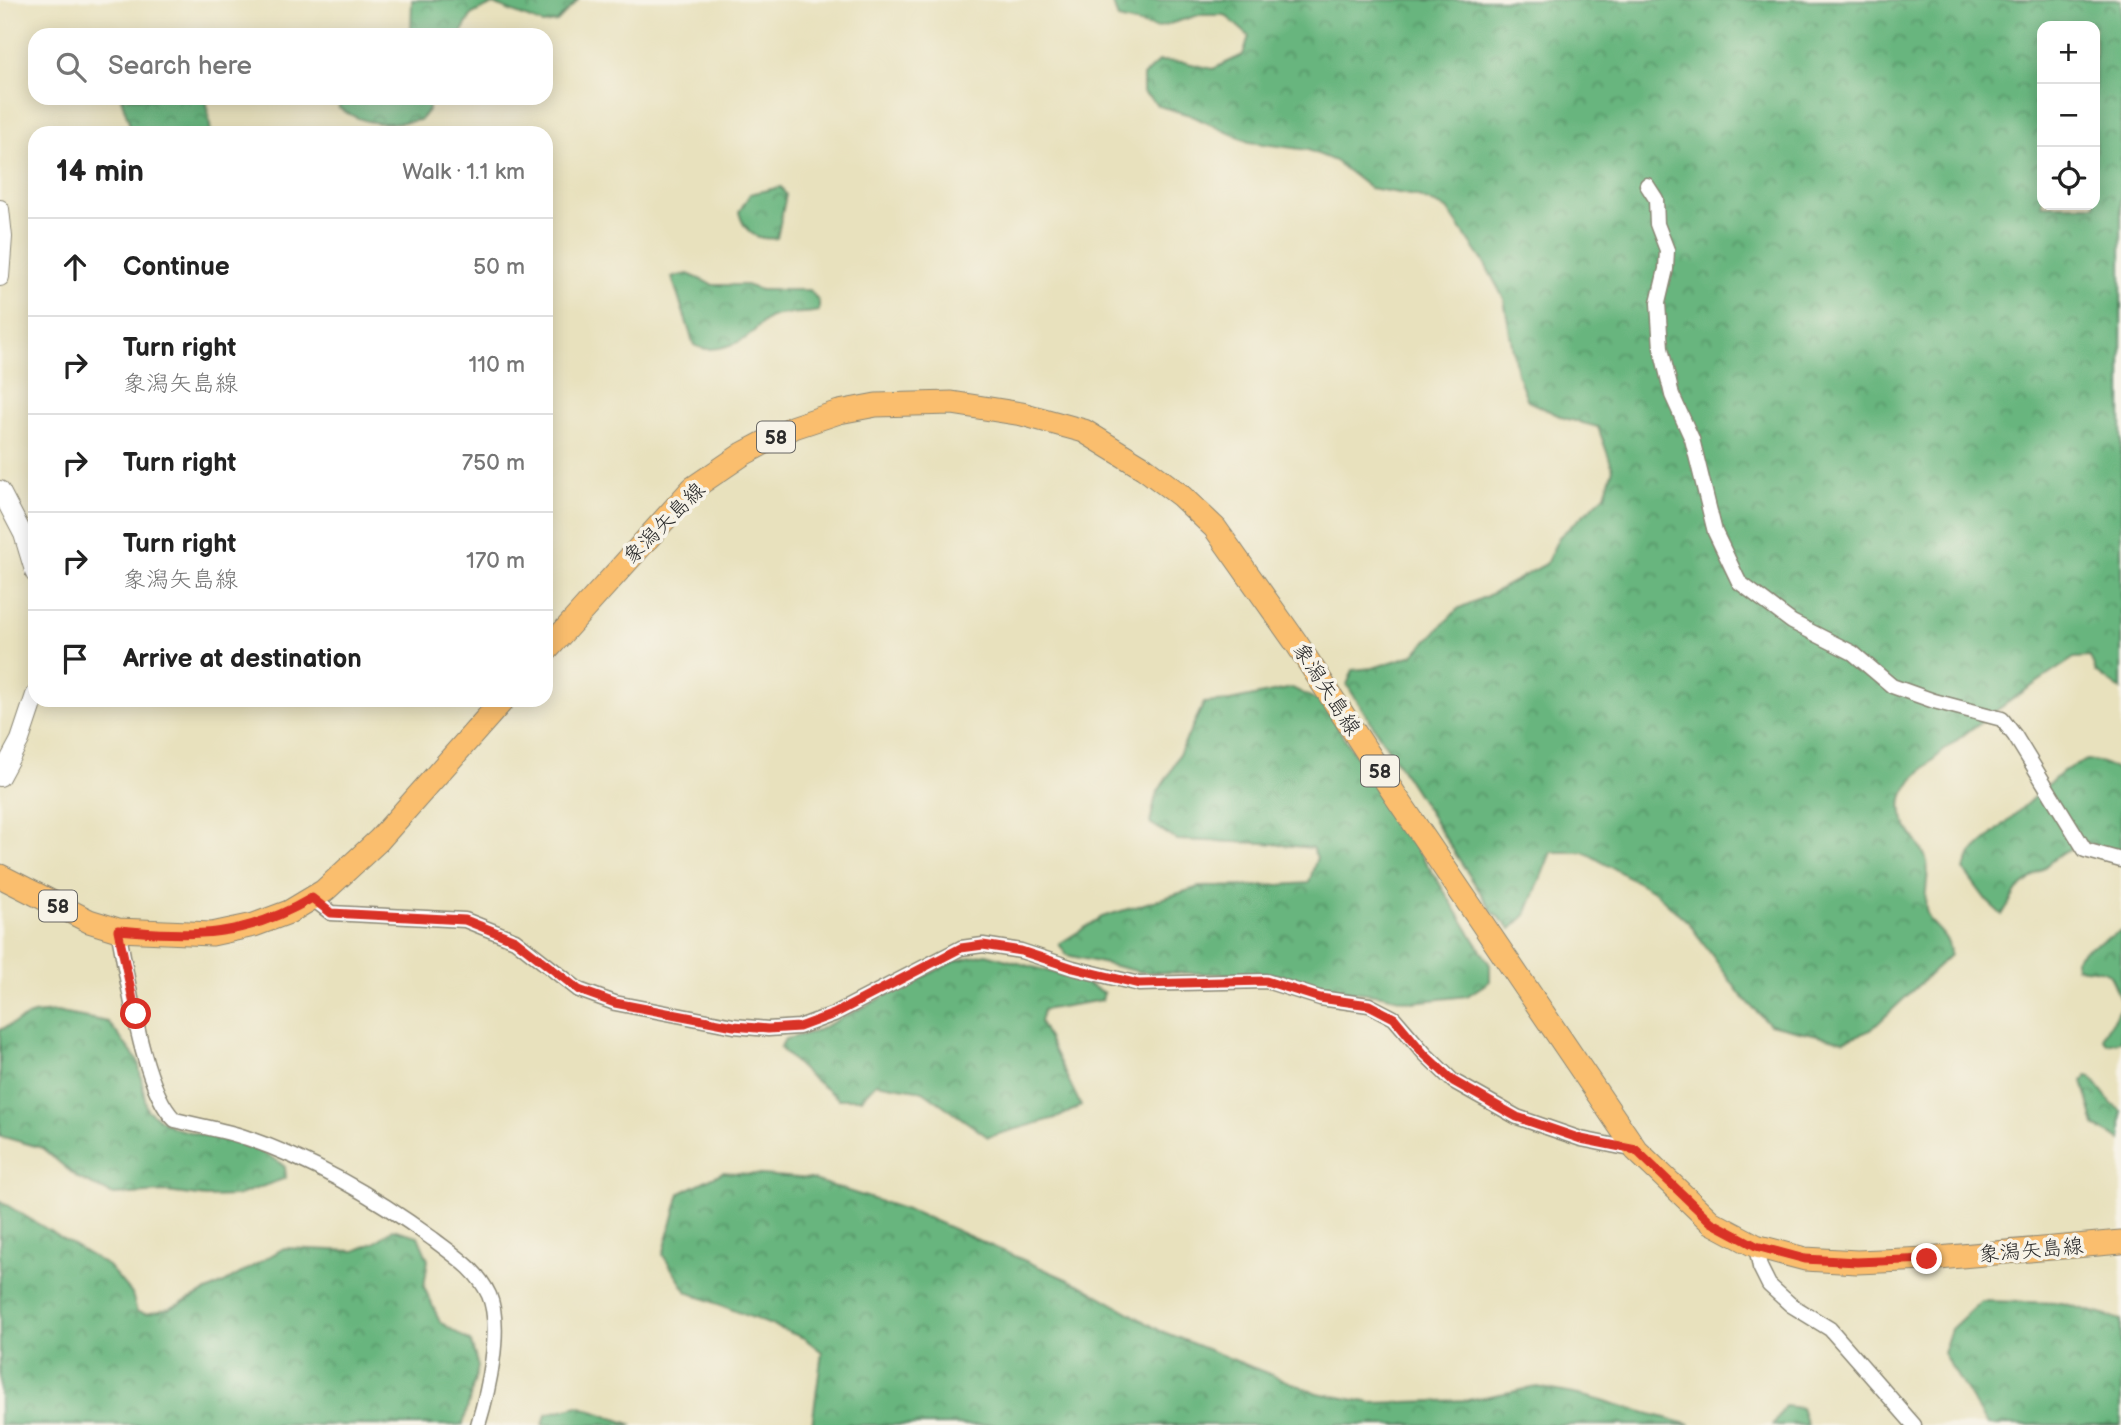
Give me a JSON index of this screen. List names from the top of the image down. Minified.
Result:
{"streets":{"main road":["58","象潟矢島線"]},"page":{"map_buttons":["+","−"],"search":"Search here","heading":["14 min","Walk · 1.1 km"],"list":[["Continue","50 m"],["Turn right","象潟矢島線","110 m"],["Turn right","750 m"],["Turn right","象潟矢島線","170 m"],"Arrive at destination"]}}
